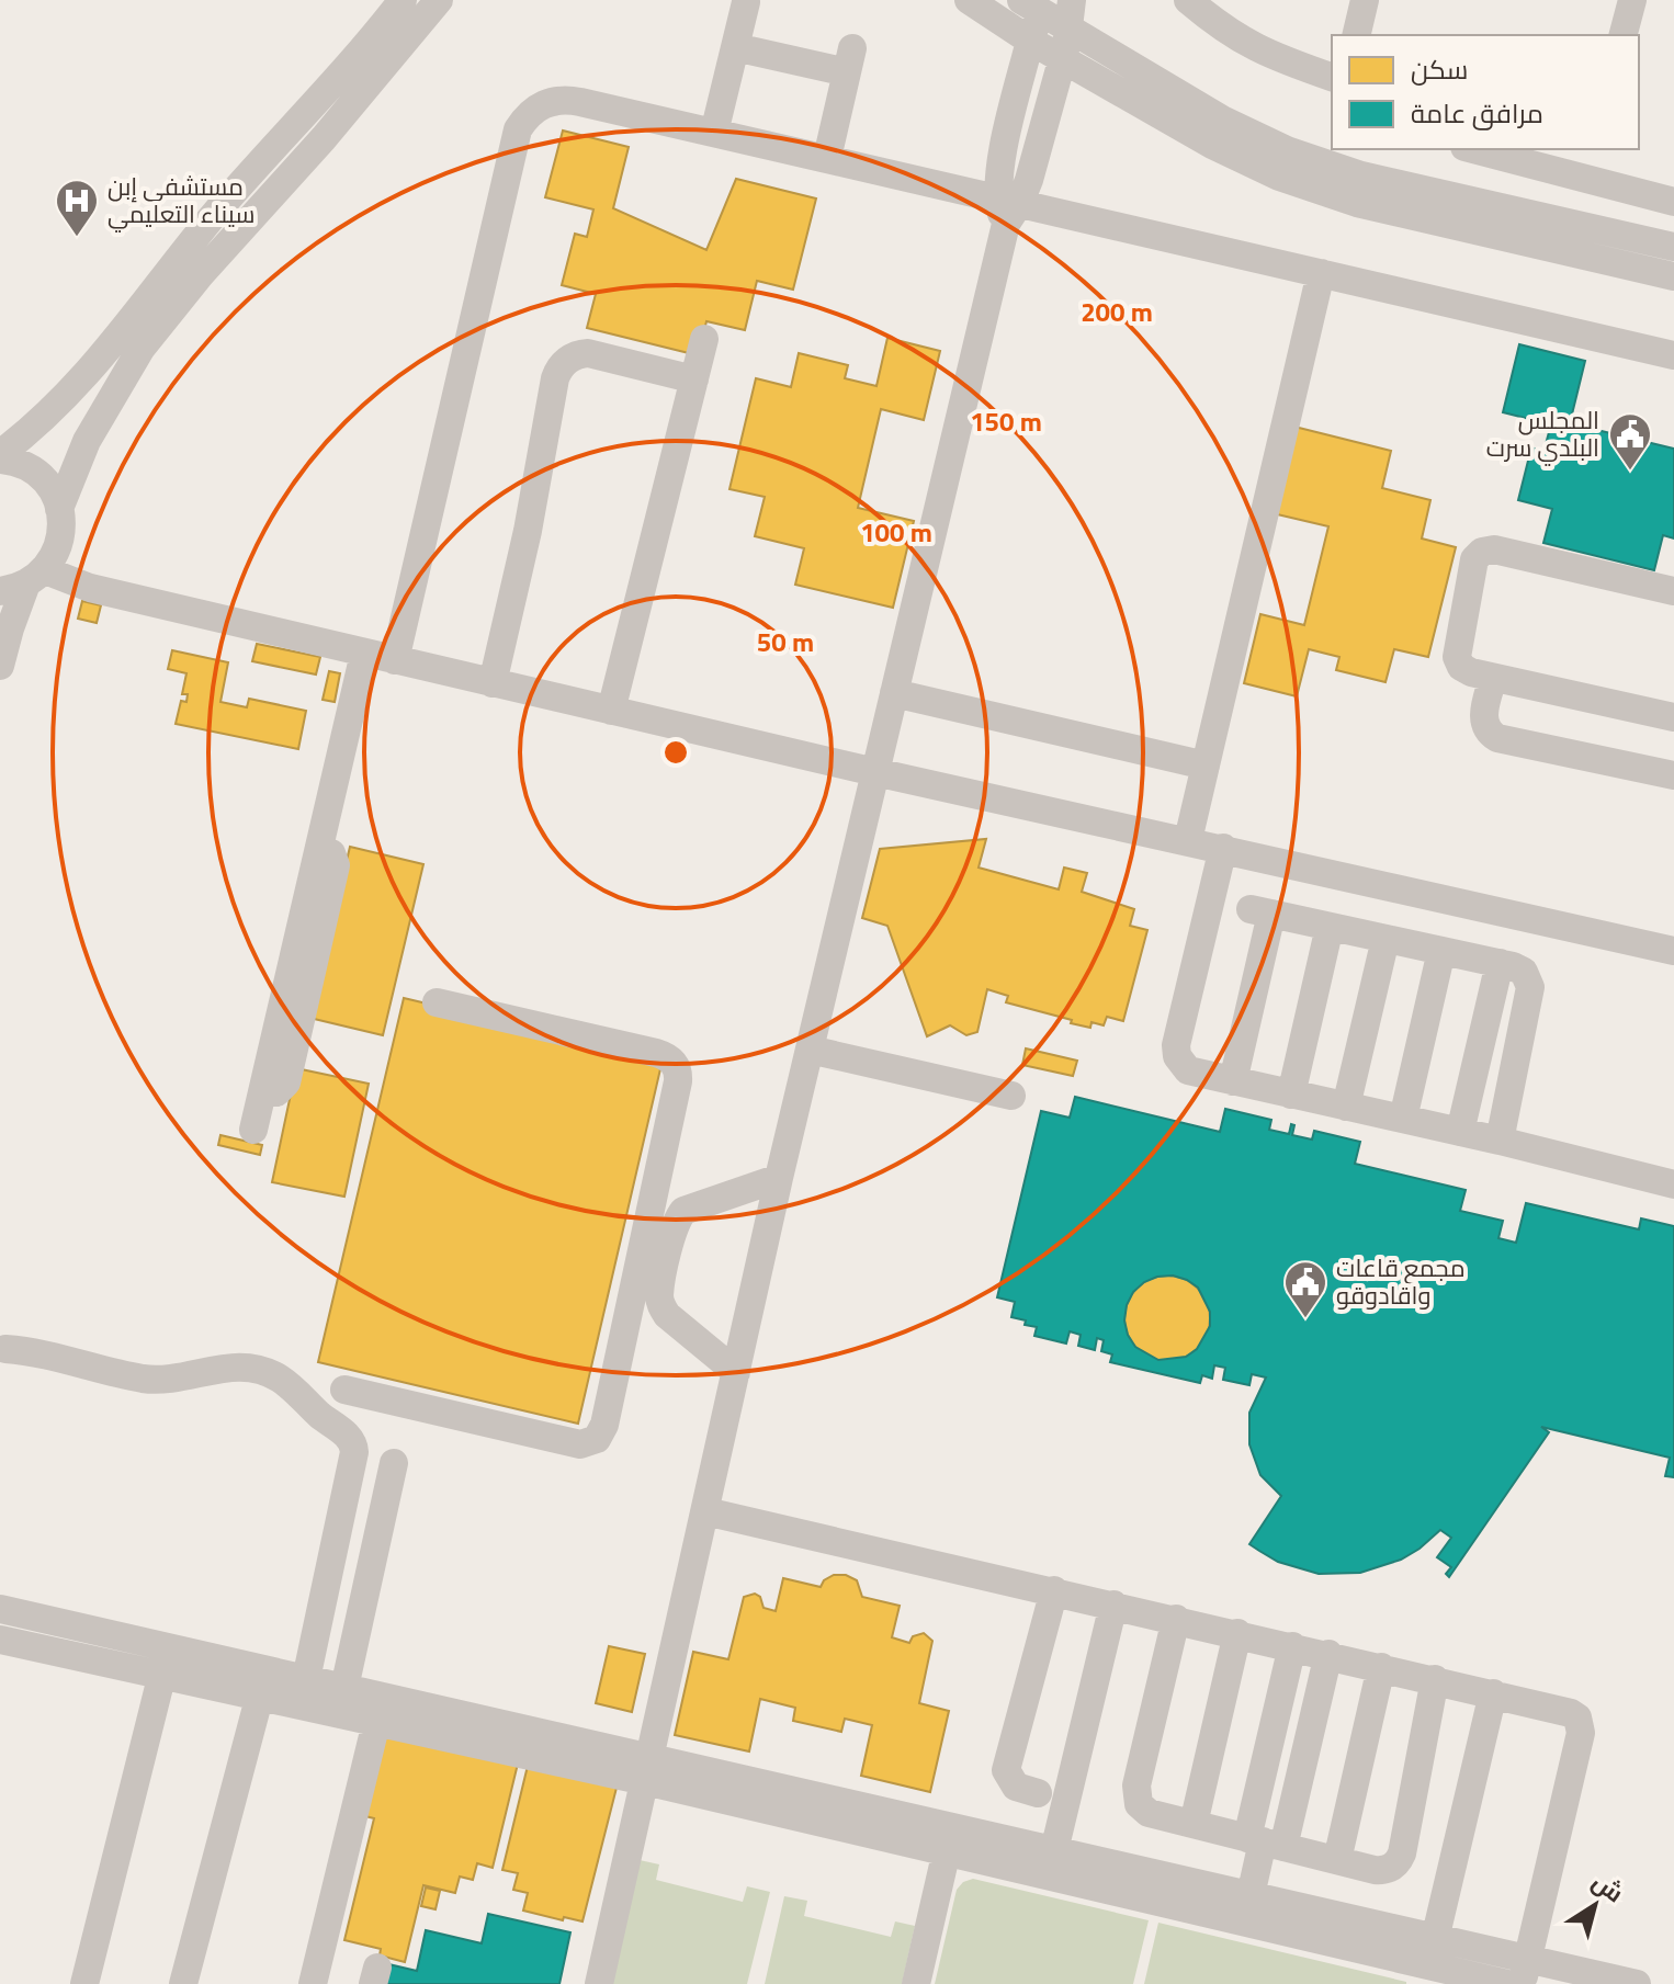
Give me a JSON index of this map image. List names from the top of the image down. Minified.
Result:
{"places":{"hospital":["مستشفى إبن سيناء التعليمي"],"public building":["المجلس البلدي سرت","مجمع قاعات واقادوقو"]},"legend":["سكن","مرافق عامة"],"north":"top right","rings":["200 m","150 m","100 m","50 m"]}
